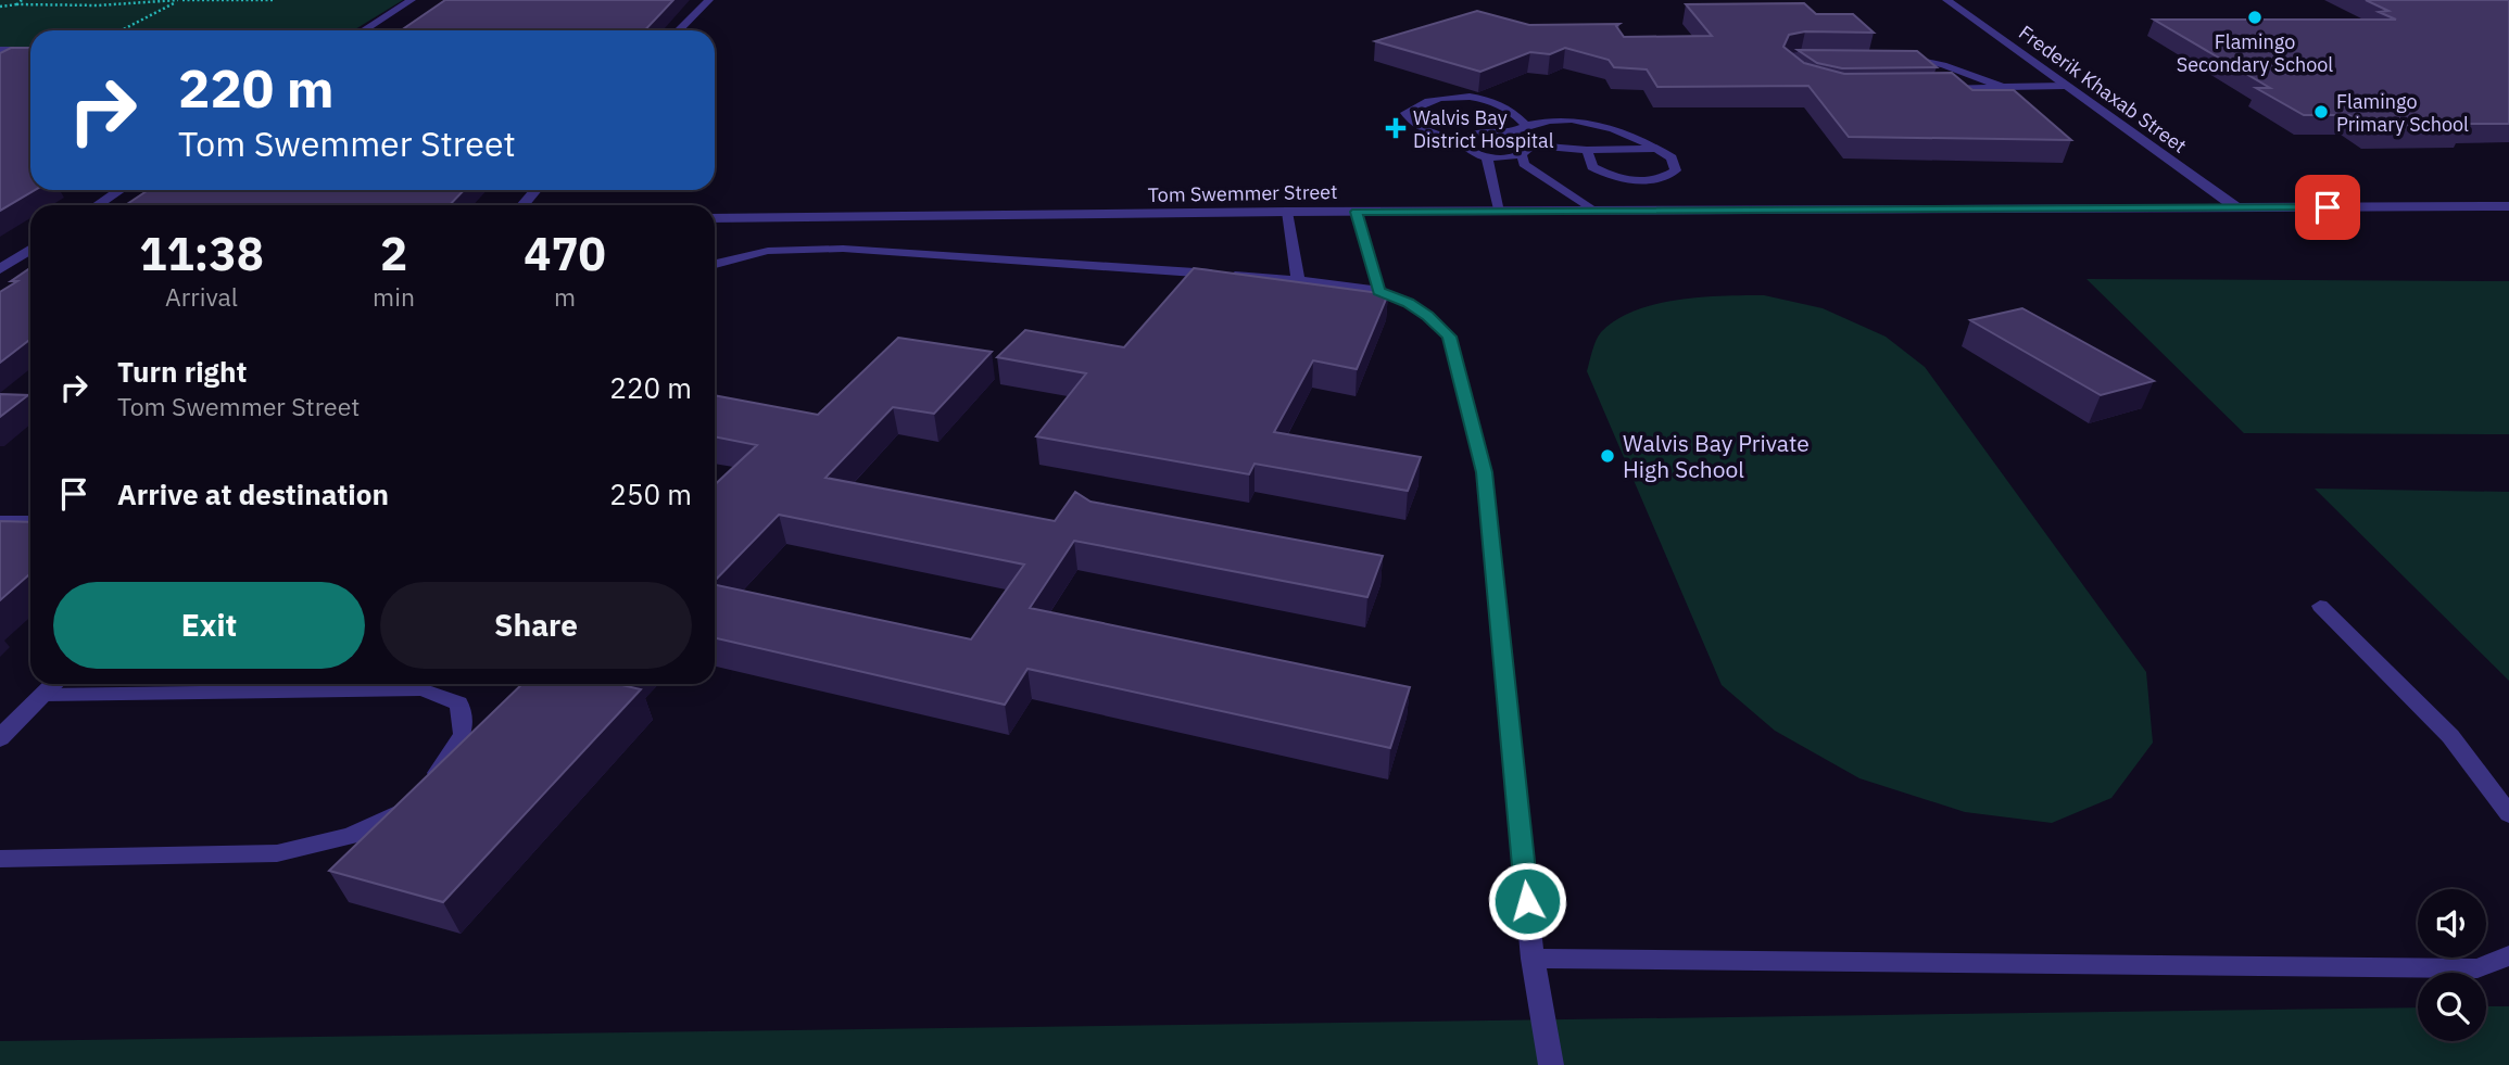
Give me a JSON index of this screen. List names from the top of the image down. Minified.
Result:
{"streets":{"street":["Frederik Khaxab Street","Tom Swemmer Street"]},"crossings":[["Frederik Khaxab Street","Tom Swemmer Street"]],"places":{"other":["Flamingo Secondary School","Flamingo Primary School","Walvis Bay Private High School"],"health":["Walvis Bay District Hospital"]},"page":{"turn":["220 m","Tom Swemmer Street"],"eta":["11:38","Arrival","2","min","470","m"],"list":[{"name":"Turn right","note":"Tom Swemmer Street","value":"220 m"},{"name":"Arrive at destination","value":"250 m"}],"buttons":["Exit","Share"]}}
